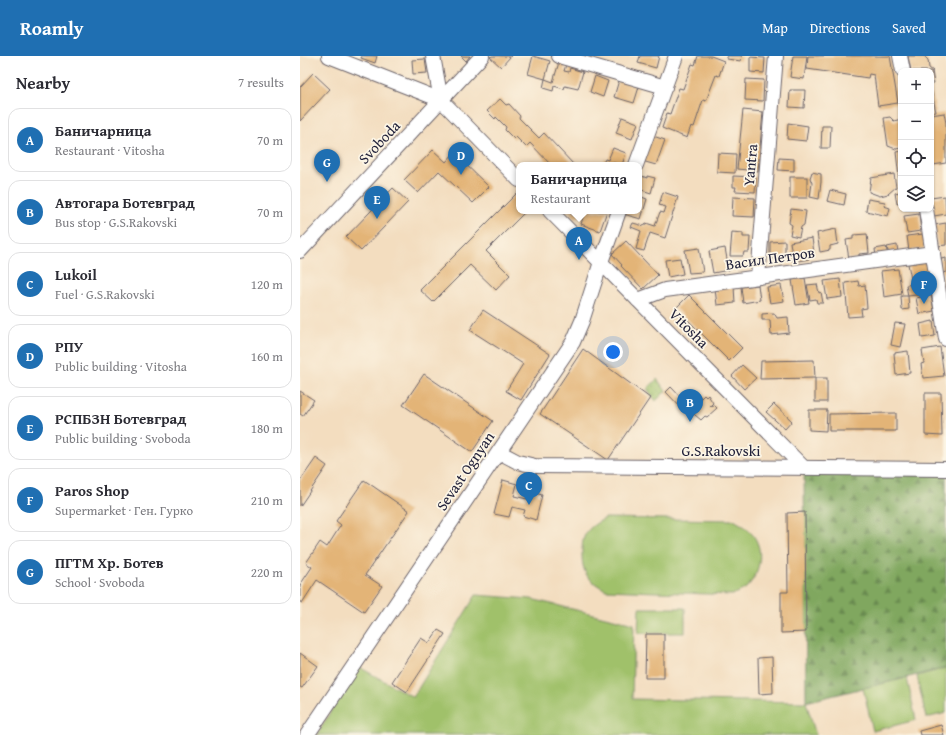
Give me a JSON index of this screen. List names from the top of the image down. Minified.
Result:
{"streets":{"street":["Svoboda","Yantra","Васил Петров","Vitosha","G.S.Rakovski","Sevast Ognyan"]},"crossings":[["Yantra","Васил Петров"],["Васил Петров","Vitosha"],["Vitosha","G.S.Rakovski"],["Vitosha","Sevast Ognyan"],["G.S.Rakovski","Sevast Ognyan"]],"page":{"header":"Roamly","nav":["Map","Directions","Saved"],"heading":["Nearby","7 results"],"map_buttons":["+","−"],"list":[{"mark":"A","name":"Баничарница","note":"Restaurant · Vitosha","value":"70 m"},{"mark":"B","name":"Автогара Ботевград","note":"Bus stop · G.S.Rakovski","value":"70 m"},{"mark":"C","name":"Lukoil","note":"Fuel · G.S.Rakovski","value":"120 m"},{"mark":"D","name":"РПУ","note":"Public building · Vitosha","value":"160 m"},{"mark":"E","name":"РСПБЗН Ботевград","note":"Public building · Svoboda","value":"180 m"},{"mark":"F","name":"Paros Shop","note":"Supermarket · Ген. Гурко","value":"210 m"},{"mark":"G","name":"ПГТМ Хр. Ботев","note":"School · Svoboda","value":"220 m"}],"pins":["D","G","E","A","F","B","C"],"popup":["Баничарница","Restaurant"]}}
